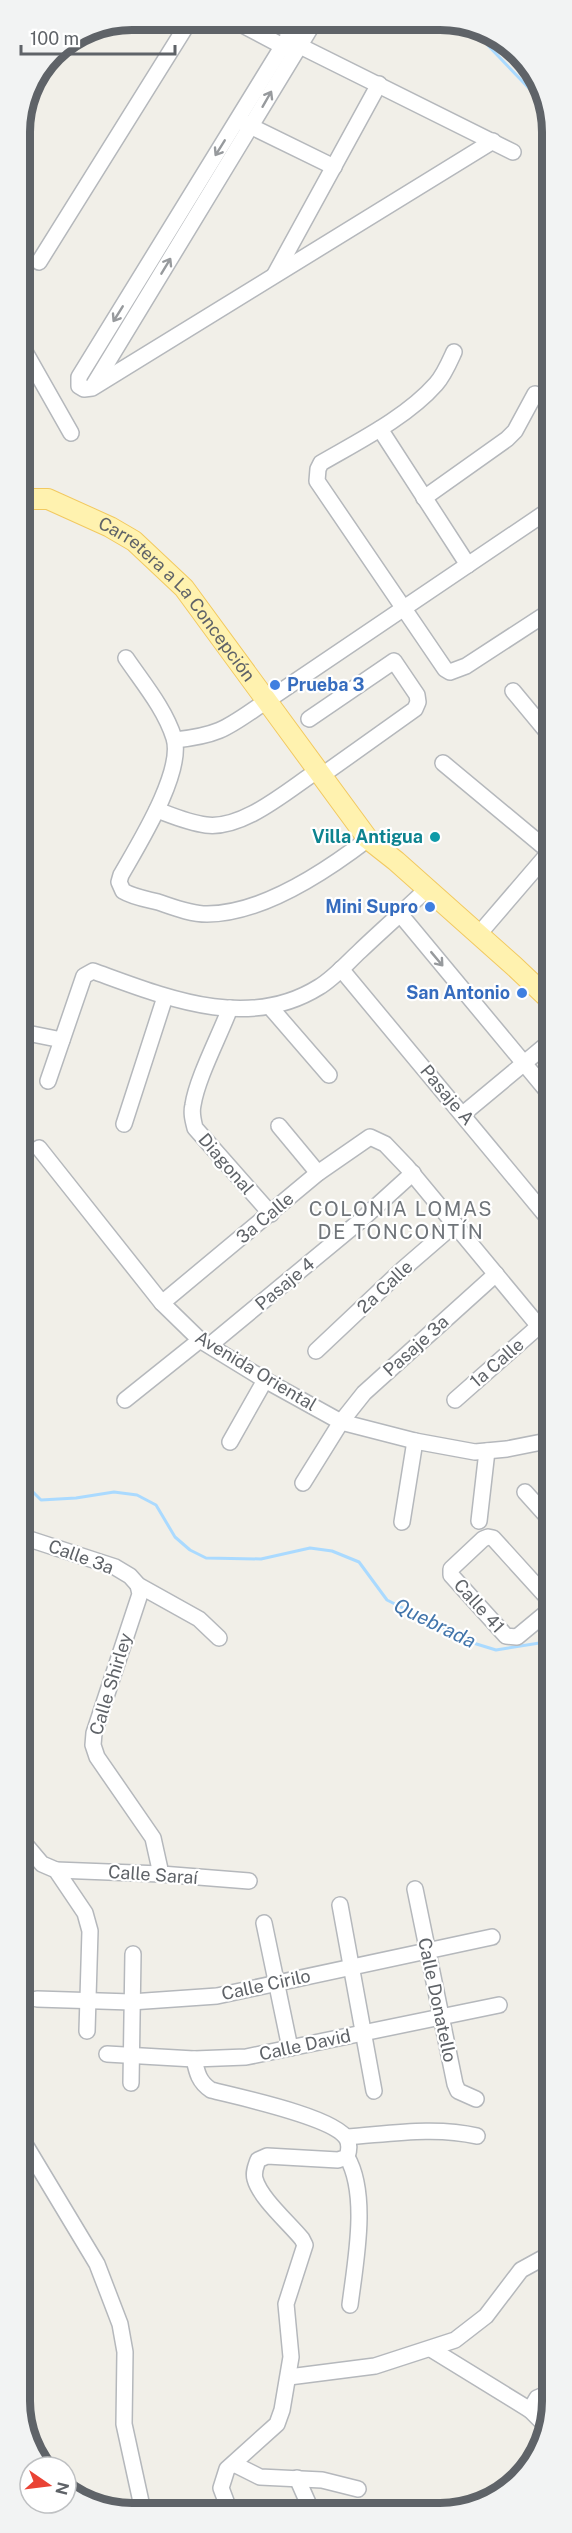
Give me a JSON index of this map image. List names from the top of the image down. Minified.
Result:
{"streets":{"main road":["Carretera a La Concepción"],"street":["Pasaje A","Diagonal","3a Calle","Pasaje 4","2a Calle","Pasaje 3a","1a Calle","Avenida Oriental","Calle 3a","Calle 41","Calle Shirley","Calle Saraí","Calle Cirilo","Calle Donatello","Calle David"]},"crossings":[["Diagonal","3a Calle"],["3a Calle","Pasaje 4"],["3a Calle","Avenida Oriental"],["Pasaje 4","Avenida Oriental"],["Pasaje 3a","Avenida Oriental"],["Calle 3a","Calle Shirley"],["Calle Shirley","Calle Saraí"],["Calle Cirilo","Calle Donatello"],["Calle Donatello","Calle David"]],"districts":["COLONIA LOMAS DE TONCONTÍN"],"water":["Quebrada"],"places":["Prueba 3","Villa Antigua","Mini Supro","San Antonio"],"scale_bar":"100 m","north":"right"}
